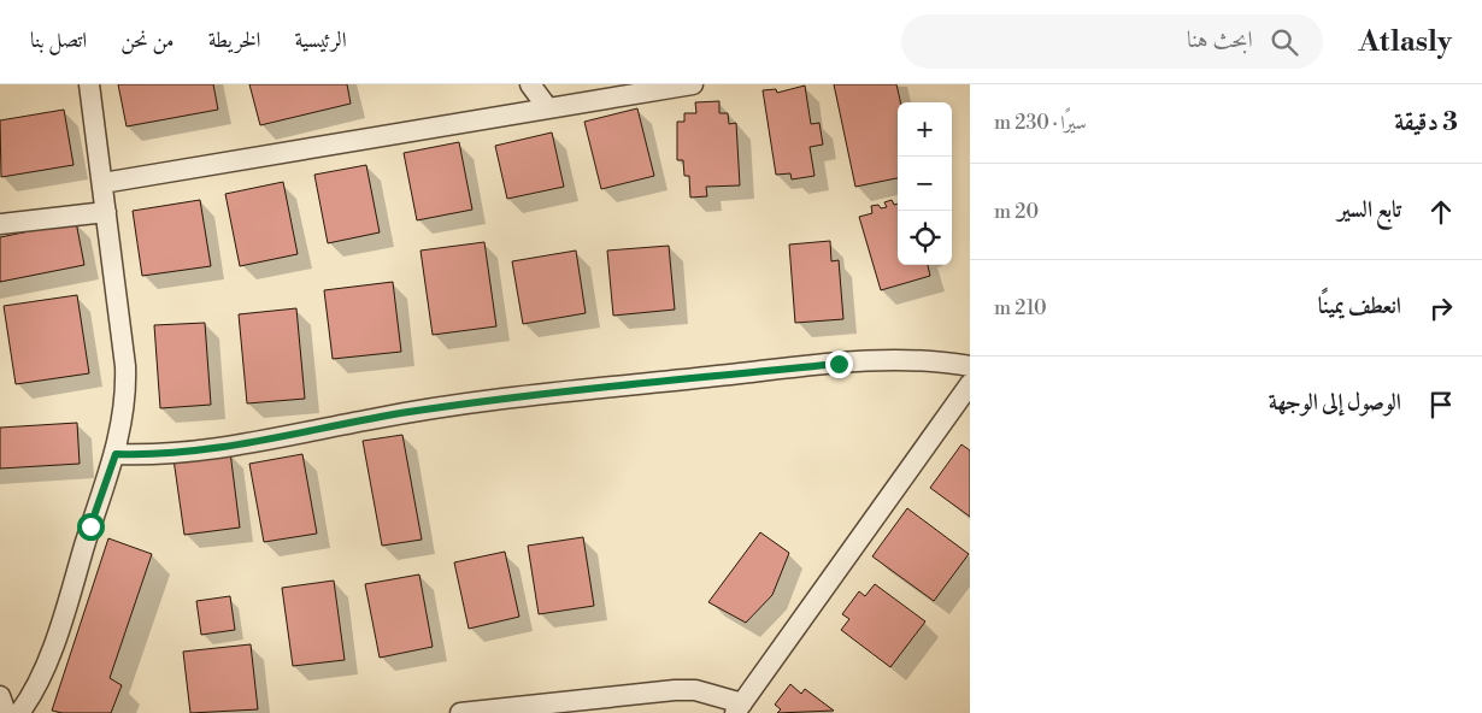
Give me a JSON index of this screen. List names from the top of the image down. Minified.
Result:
{"page":{"header":"Atlasly","search":"ابحث هنا","nav":["الرئيسية","الخريطة","من نحن","اتصل بنا"],"heading":["3 دقيقة","سيرًا · 230 m"],"map_buttons":["+","−"],"list":[["تابع السير","20 m"],["انعطف يمينًا","210 m"],"الوصول إلى الوجهة"]}}
